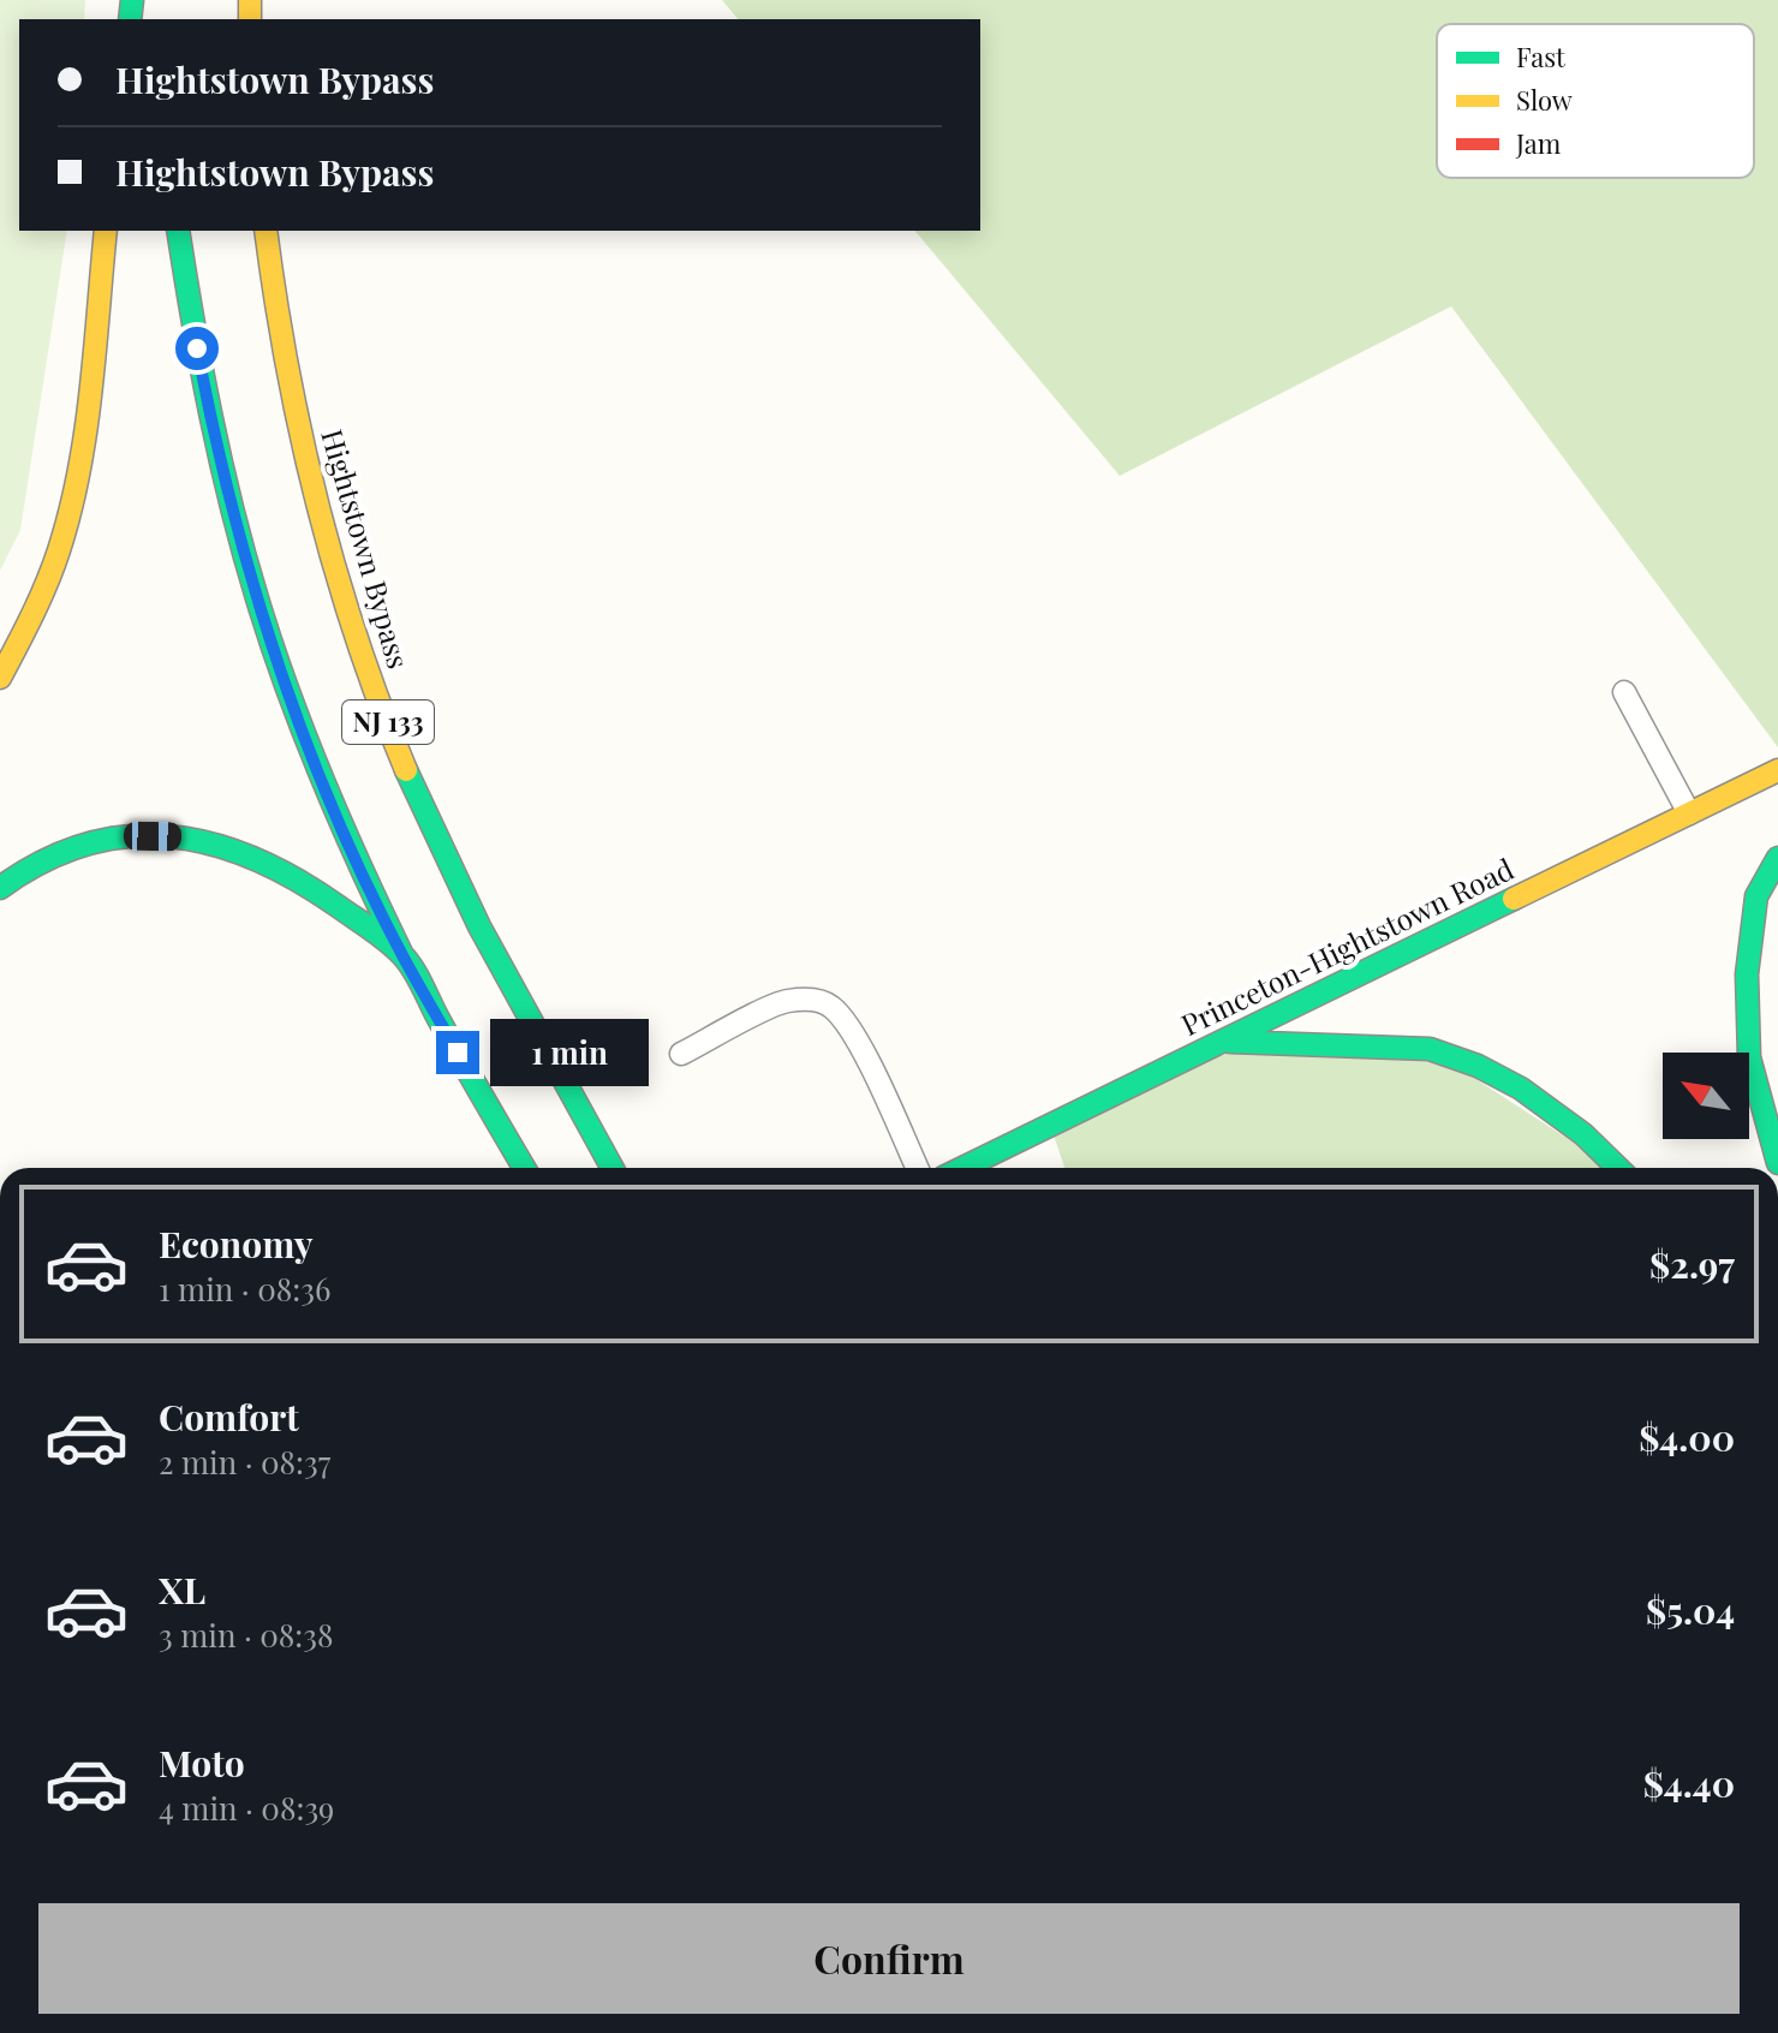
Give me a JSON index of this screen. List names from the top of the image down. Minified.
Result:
{"streets":{"main road":["Hightstown Bypass","NJ 133","Princeton-Hightstown Road"]},"legend":["Fast","Slow","Jam"],"north":"top left","page":{"banner":["Hightstown Bypass","Hightstown Bypass"],"bubble":"1 min","list":[{"name":"Economy","note":"1 min · 08:36","value":"$2.97"},{"name":"Comfort","note":"2 min · 08:37","value":"$4.00"},{"name":"XL","note":"3 min · 08:38","value":"$5.04"},{"name":"Moto","note":"4 min · 08:39","value":"$4.40"}],"buttons":"Confirm"}}
